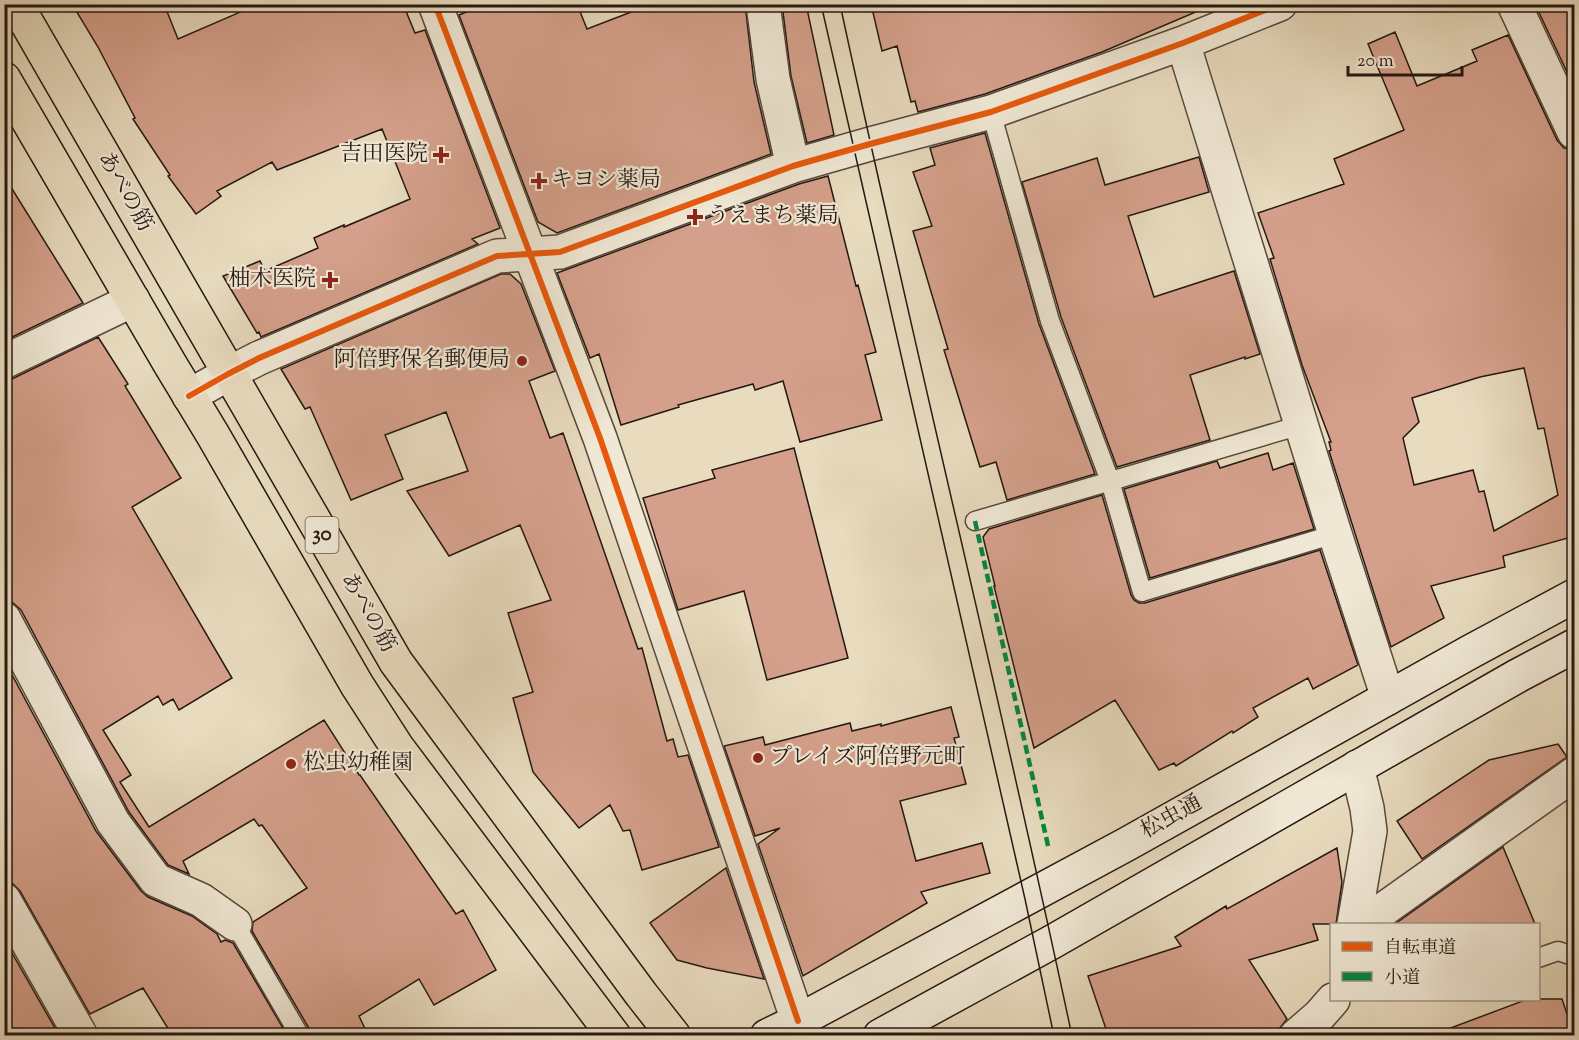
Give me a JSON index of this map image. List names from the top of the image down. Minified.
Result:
{"streets":{"main road":["あべの筋","30"],"street":["松虫通"]},"places":{"health":["吉田医院","キヨシ薬局","うえまち薬局","柚木医院"],"other":["阿倍野保名郵便局","プレイズ阿倍野元町","松虫幼稚園"]},"legend":["自転車道","小道"],"scale_bar":"20 m"}
